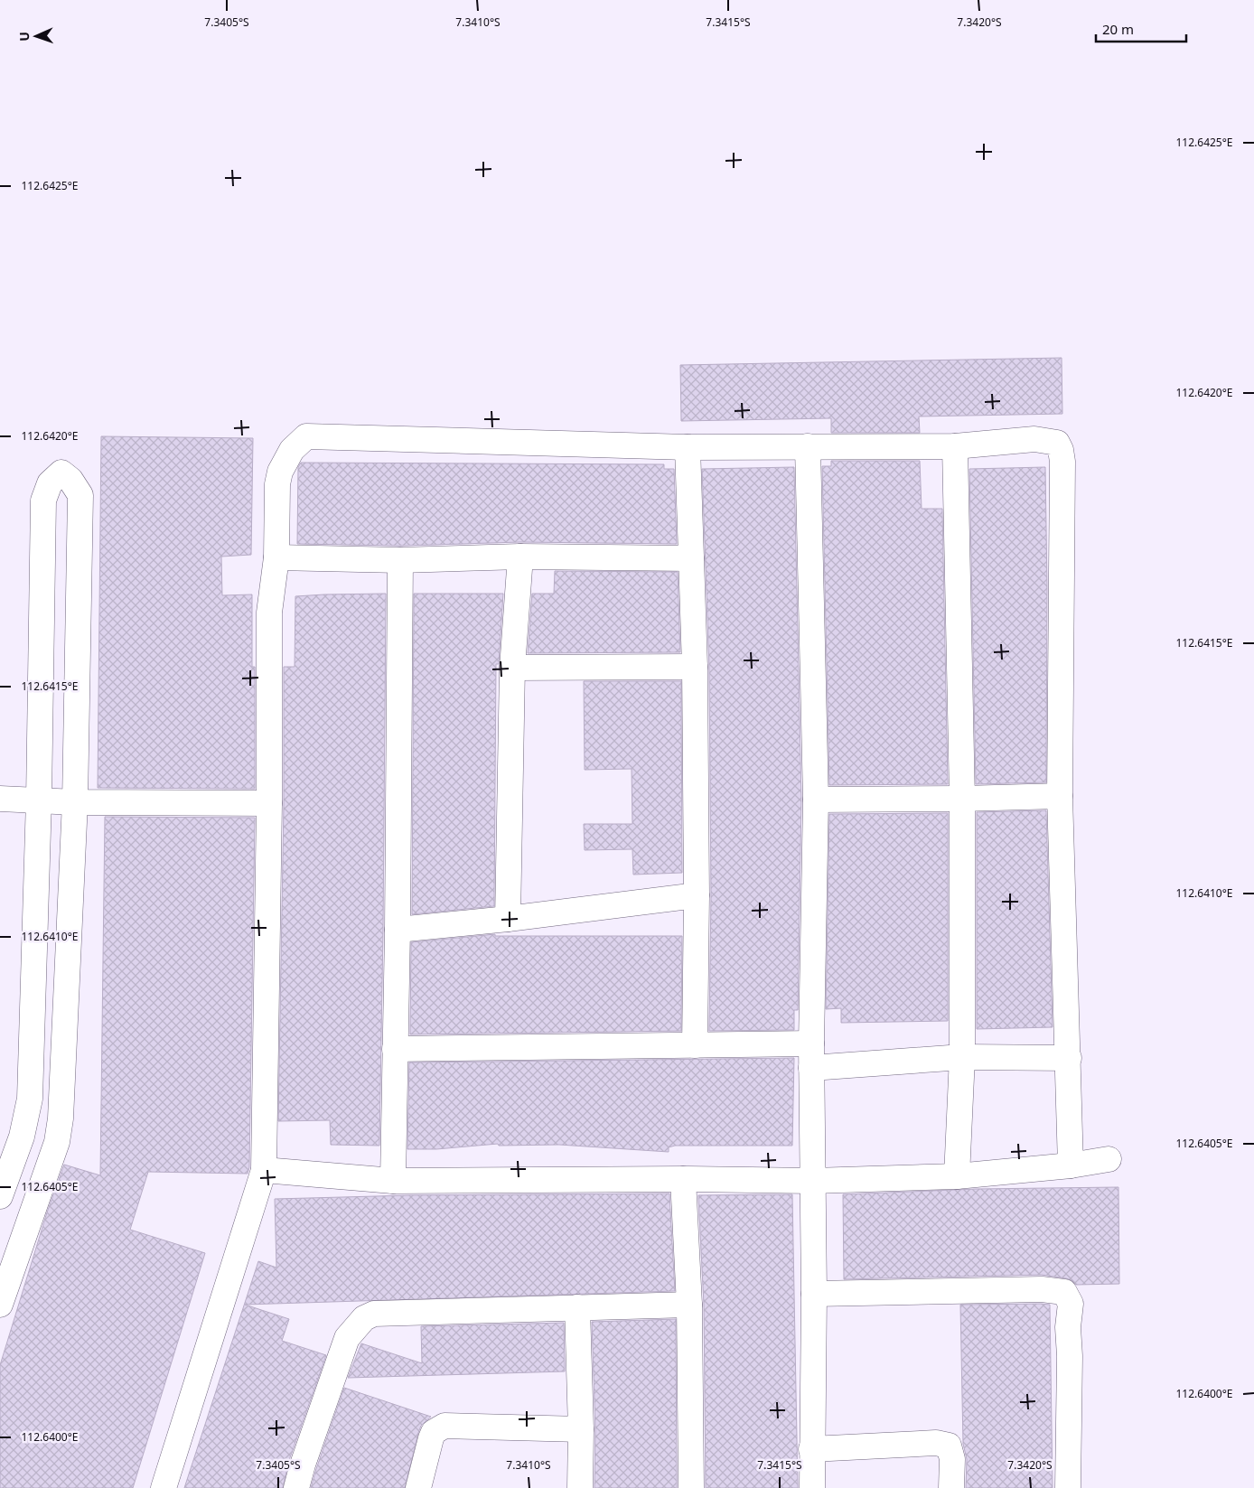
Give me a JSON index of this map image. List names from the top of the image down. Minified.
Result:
{"scale_bar":"20 m","north":"left","coordinates":["7.3405°S","7.3410°S","7.3415°S","7.3420°S","112.6425°E","112.6420°E","112.6415°E","112.6410°E","112.6405°E","112.6400°E"]}
